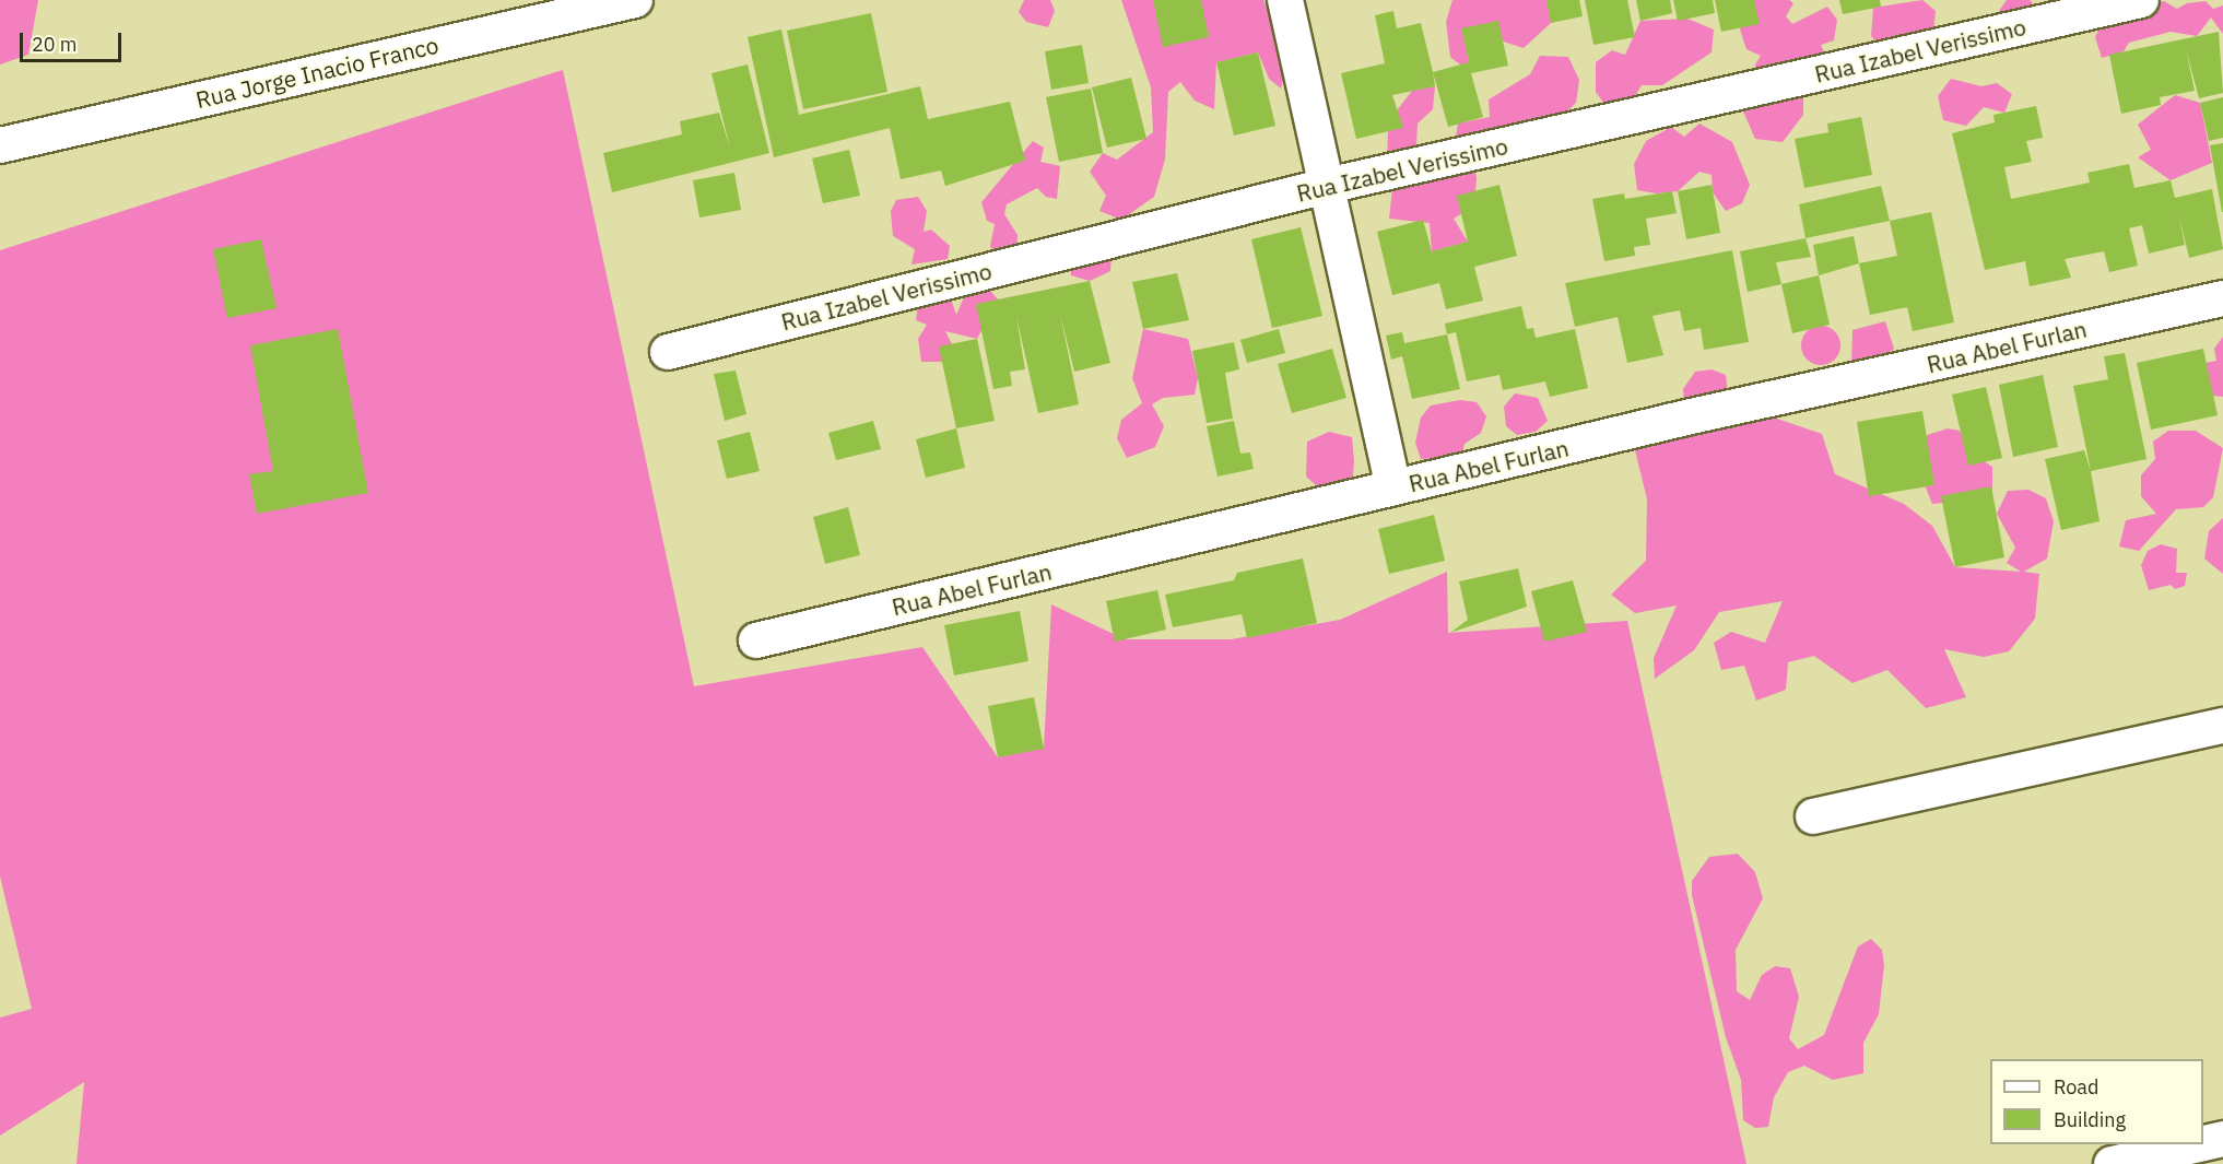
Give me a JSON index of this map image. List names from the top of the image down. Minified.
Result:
{"streets":{"street":["Rua Izabel Verissimo","Rua Jorge Inacio Franco","Rua Abel Furlan"]},"legend":["Road","Building"],"scale_bar":"20 m"}
